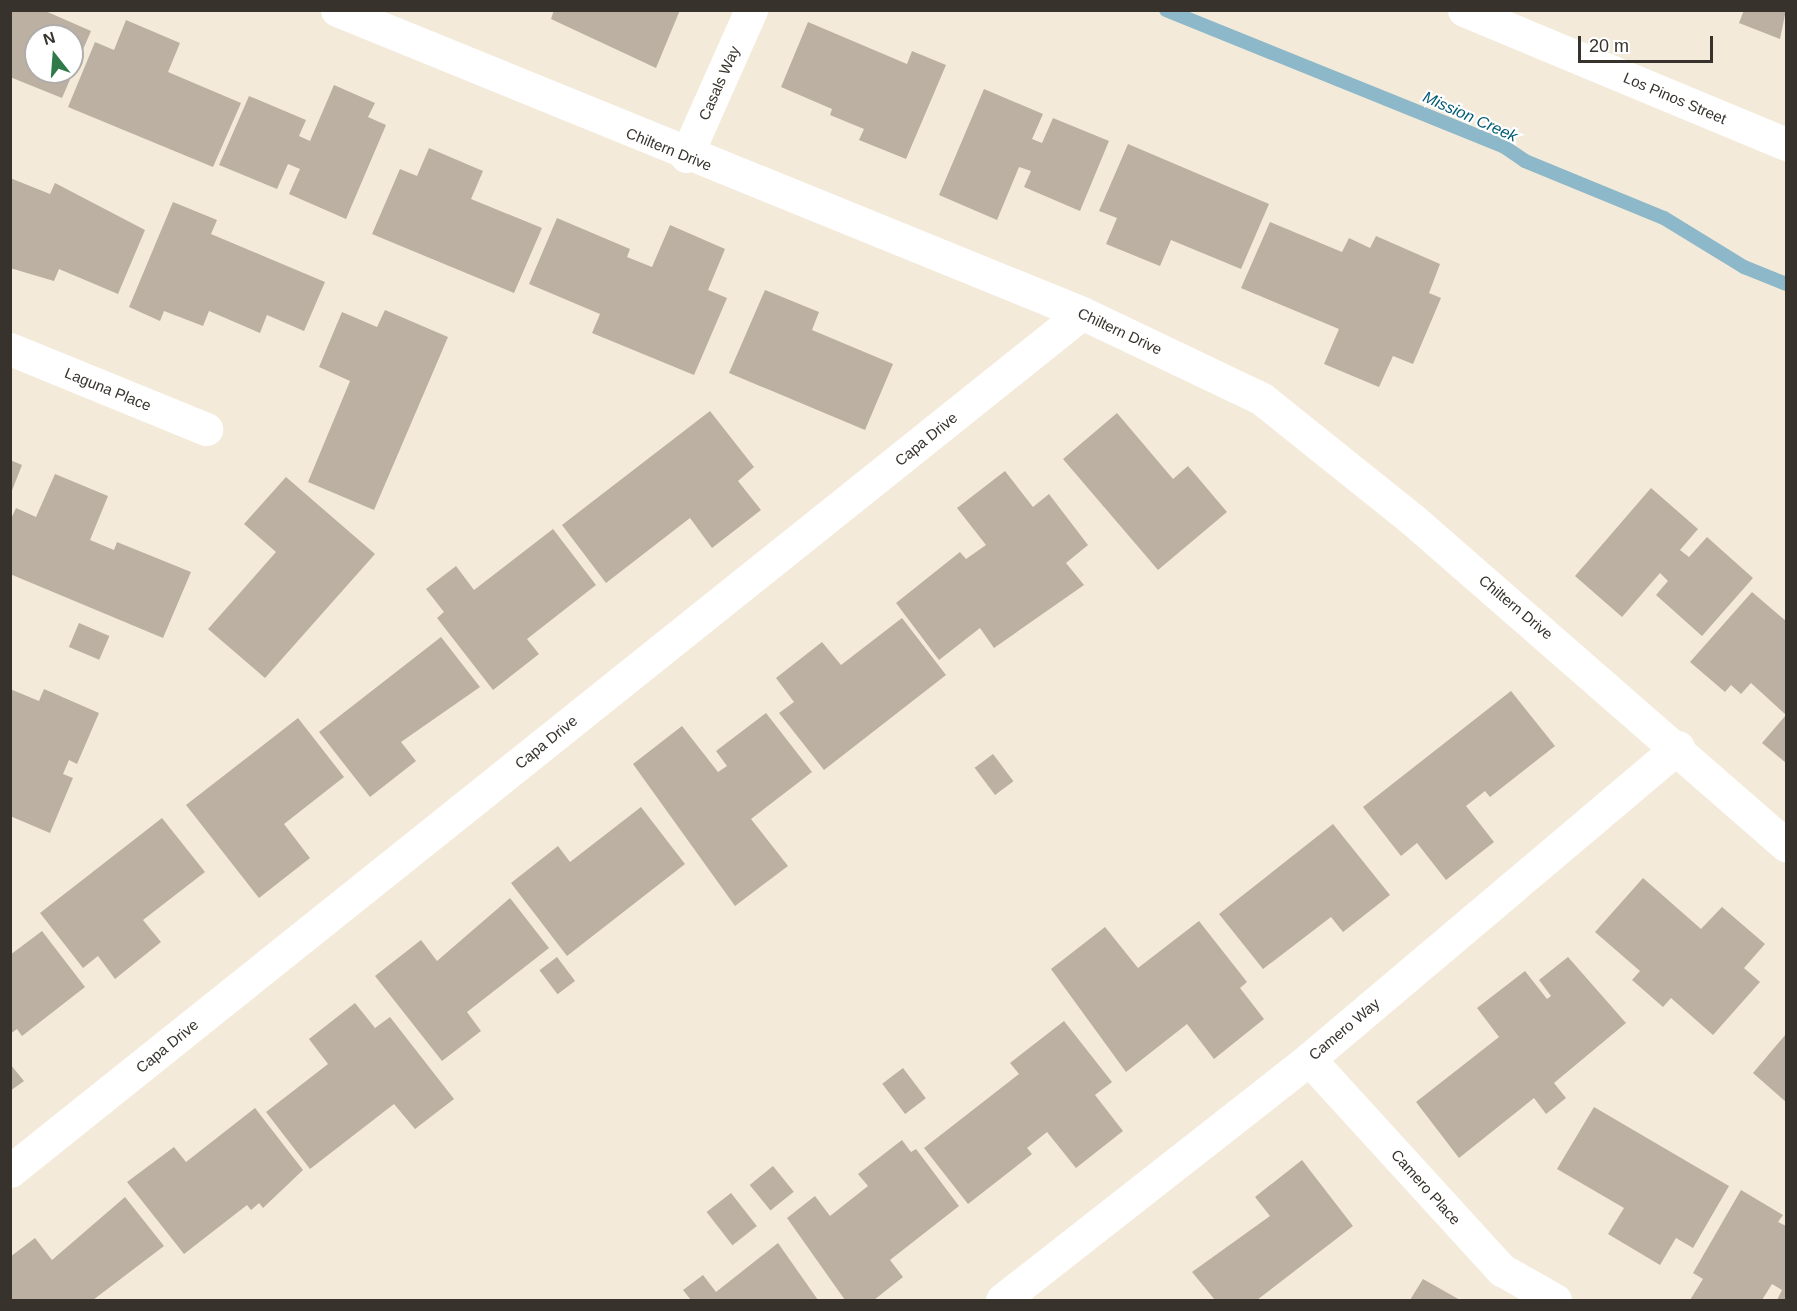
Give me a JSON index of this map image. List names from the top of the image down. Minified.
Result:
{"streets":{"street":["Casals Way","Los Pinos Street","Chiltern Drive","Laguna Place","Capa Drive","Camero Way","Camero Place"]},"crossings":[["Casals Way","Chiltern Drive"],["Chiltern Drive","Capa Drive"],["Chiltern Drive","Camero Way"],["Camero Way","Camero Place"]],"water":["Mission Creek"],"scale_bar":"20 m","north":"top"}
